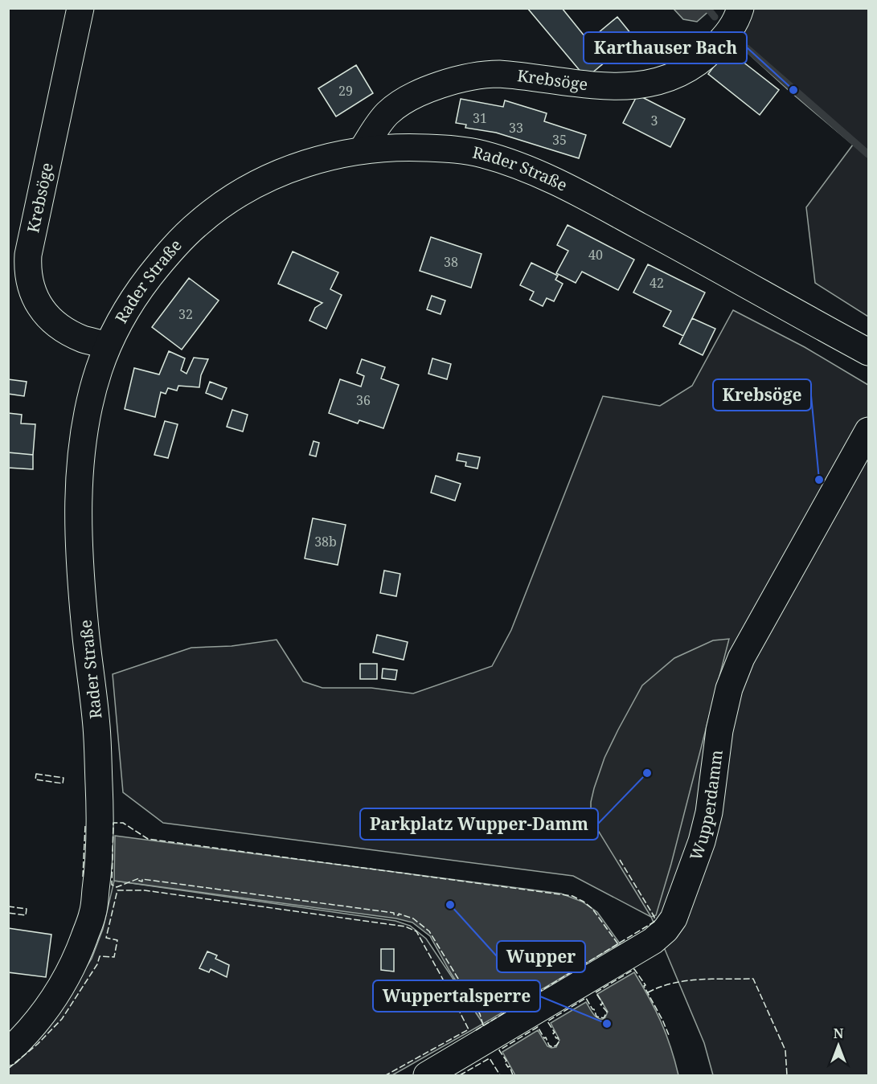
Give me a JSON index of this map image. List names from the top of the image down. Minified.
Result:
{"streets":{"street":["Krebsöge","Rader Straße","Wupperdamm"]},"crossings":[["Krebsöge","Rader Straße"]],"places":["Karthauser Bach","Krebsöge","Parkplatz Wupper-Damm","Wupper","Wuppertalsperre"],"house_numbers":["29","31","3","33","35","40","38","42","32","36","38b"],"north":"top"}
